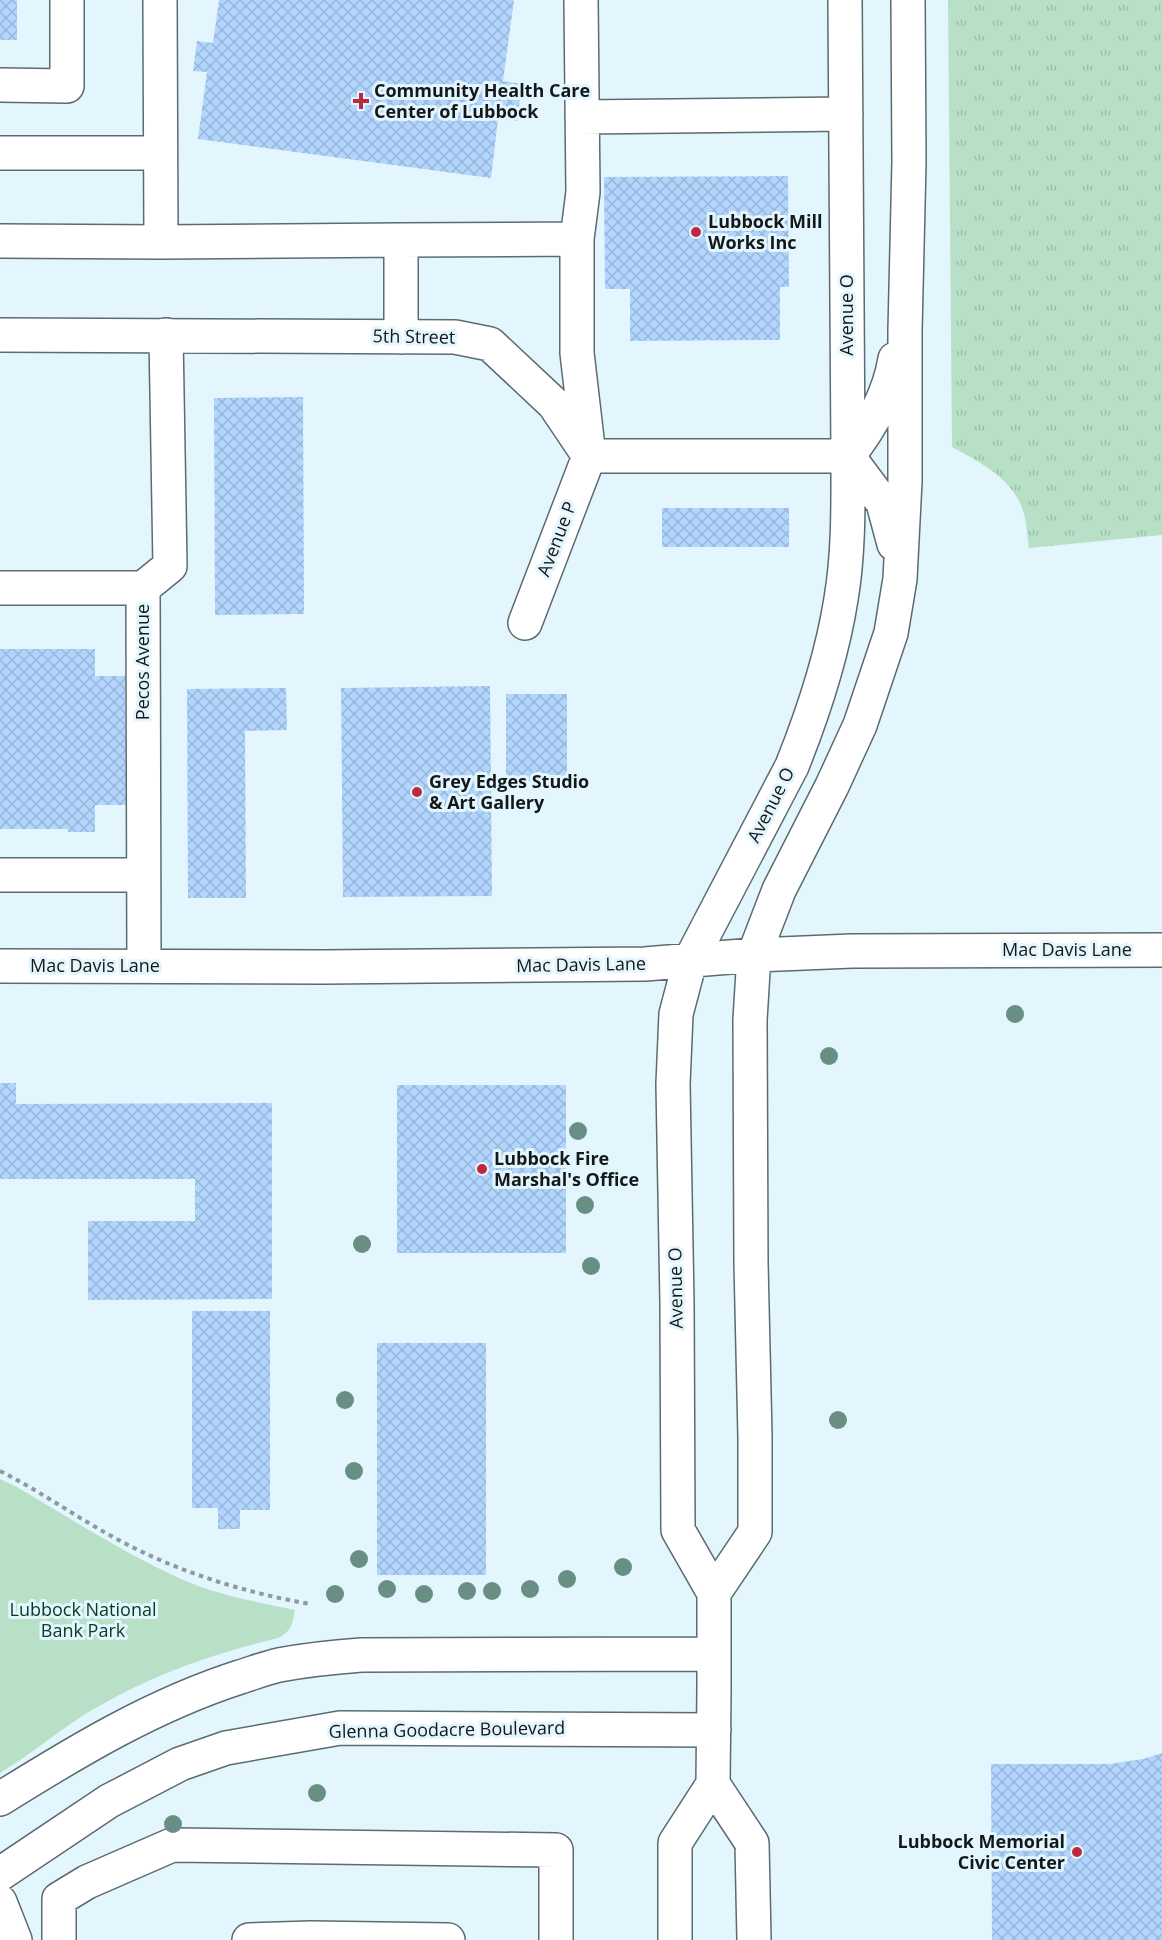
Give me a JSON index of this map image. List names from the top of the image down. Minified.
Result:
{"streets":{"street":["Avenue O","5th Street","Avenue P","Pecos Avenue","Mac Davis Lane","Glenna Goodacre Boulevard"]},"crossings":[["Avenue O","Mac Davis Lane"],["Avenue O","Glenna Goodacre Boulevard"],["5th Street","Avenue P"],["5th Street","Pecos Avenue"],["Pecos Avenue","Mac Davis Lane"]],"parks":["Lubbock National Bank Park"],"places":{"health":["Community Health Care Center of Lubbock"],"other":["Lubbock Mill Works Inc","Grey Edges Studio & Art Gallery","Lubbock Fire Marshal's Office","Lubbock Memorial Civic Center"]}}
